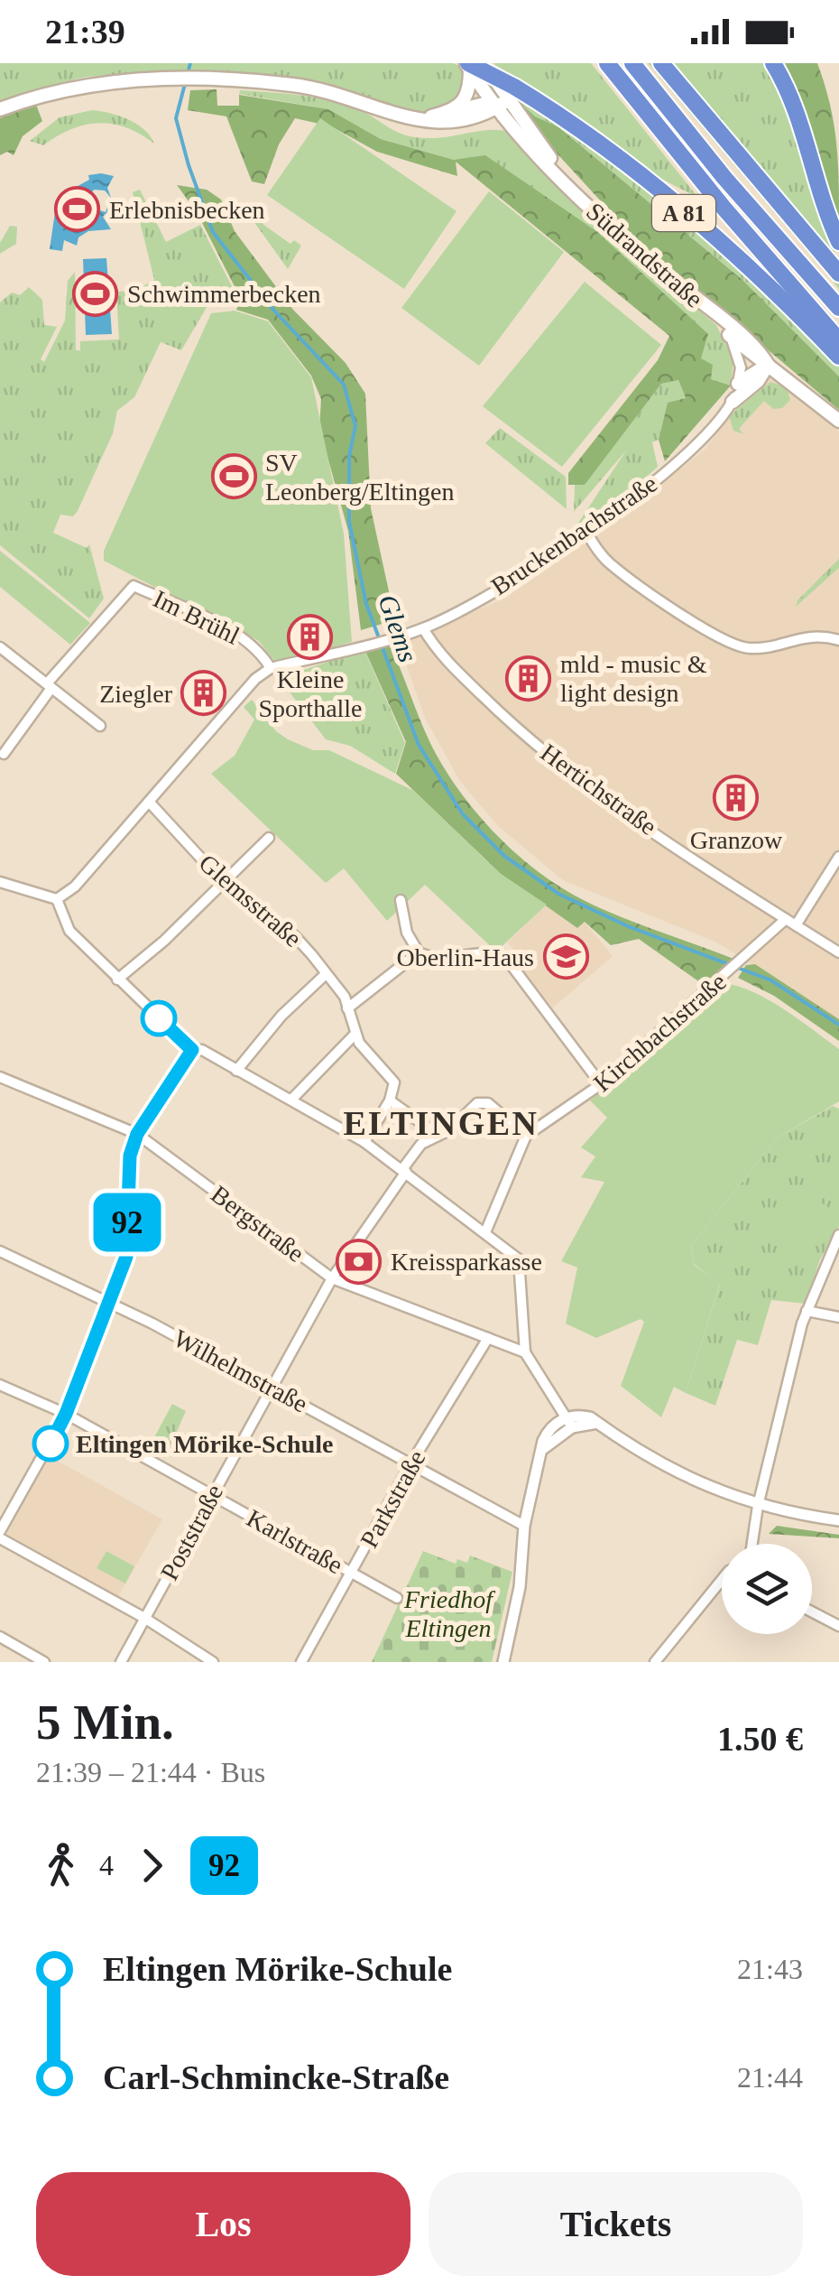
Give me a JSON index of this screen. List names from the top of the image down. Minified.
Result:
{"streets":{"highway":["A 81"],"main road":["Südrandstraße"],"street":["Bruckenbachstraße","Im Brühl","Hertichstraße","Glemsstraße","Kirchbachstraße","Bergstraße","Wilhelmstraße","Parkstraße","Poststraße","Karlstraße"]},"crossings":[["A 81","Südrandstraße"],["Südrandstraße","Bruckenbachstraße"],["Bruckenbachstraße","Im Brühl"],["Bruckenbachstraße","Hertichstraße"],["Hertichstraße","Kirchbachstraße"],["Kirchbachstraße","Poststraße"],["Bergstraße","Parkstraße"],["Bergstraße","Poststraße"],["Wilhelmstraße","Parkstraße"],["Wilhelmstraße","Poststraße"],["Parkstraße","Karlstraße"],["Poststraße","Karlstraße"]],"districts":["ELTINGEN"],"water":["Glems"],"parks":["Friedhof Eltingen"],"places":{"sports":["Erlebnisbecken","Schwimmerbecken","SV Leonberg/Eltingen"],"building":["Kleine Sporthalle","mld - music & light design","Ziegler","Granzow"],"school or university":["Oberlin-Haus"],"bank":["Kreissparkasse"],"other":["Eltingen Mörike-Schule"]},"lines":["bus line 92"],"page":{"status":"21:39","on_map":"92","heading":["5 Min.","21:39 – 21:44 · Bus","1.50 €"],"legs":["4","92"],"list":[{"name":"Eltingen Mörike-Schule","value":"21:43"},{"name":"Carl-Schmincke-Straße","value":"21:44"}],"buttons":["Los","Tickets"]}}
